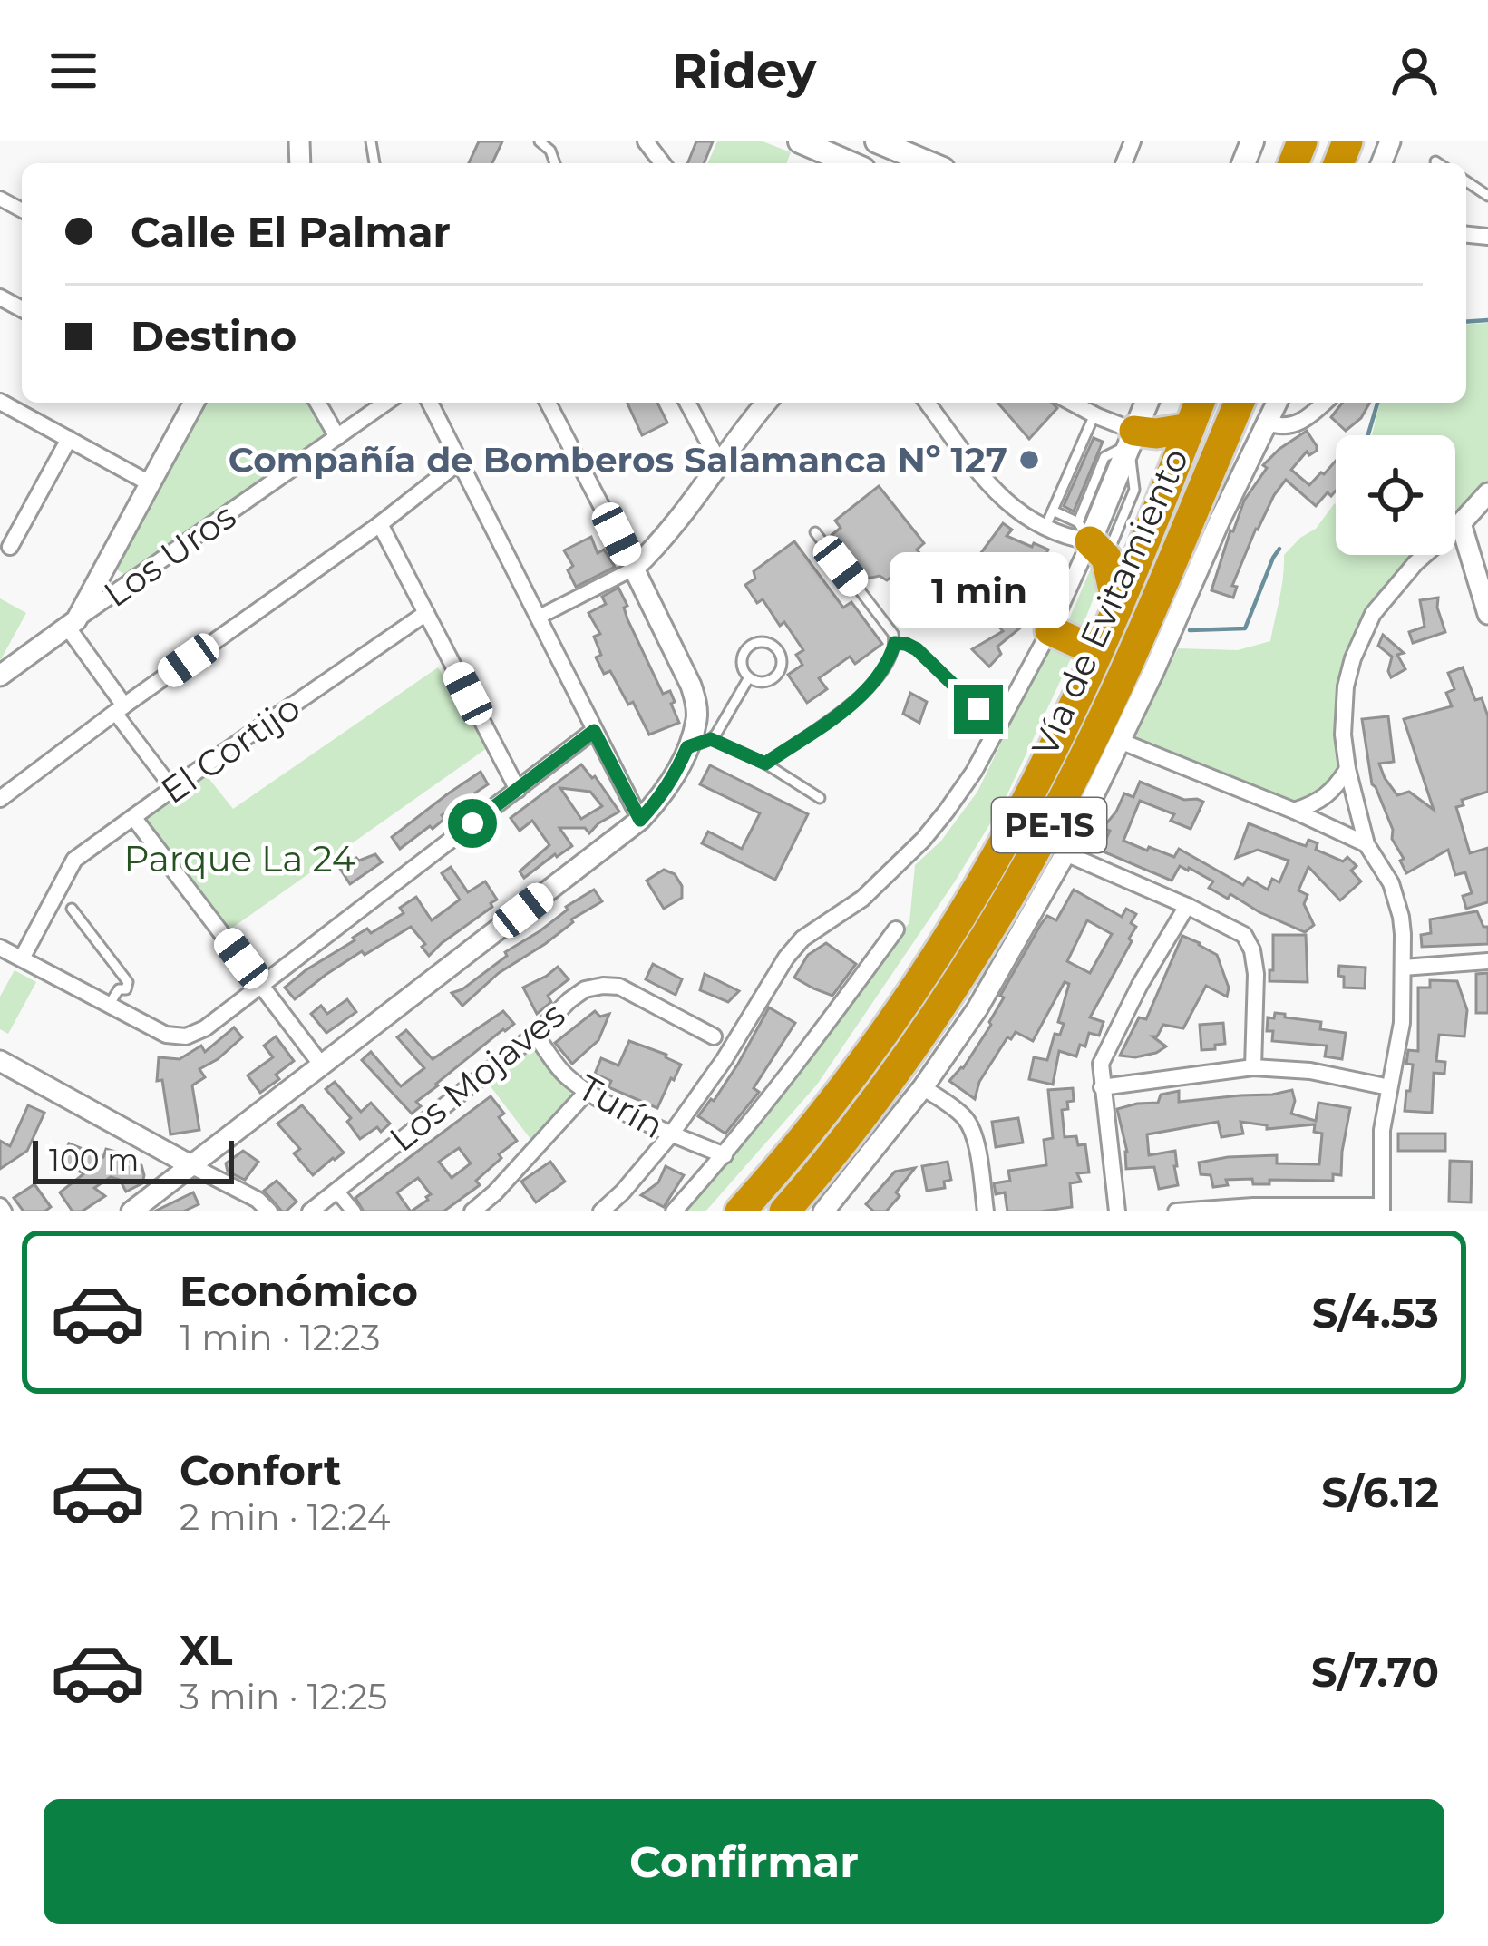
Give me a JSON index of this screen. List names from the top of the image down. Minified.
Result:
{"streets":{"highway":["Vía de Evitamiento","PE-1S"],"street":["Los Uros","El Cortijo","Los Mojaves","Turín"]},"crossings":[["Los Mojaves","Turín"]],"parks":["Parque La 24"],"places":["Compañía de Bomberos Salamanca Nº 127"],"scale_bar":"100 m","page":{"header":"Ridey","banner":["Calle El Palmar","Destino"],"bubble":"1 min","scale":"100 m","list":[{"name":"Económico","note":"1 min · 12:23","value":"S/4.53"},{"name":"Confort","note":"2 min · 12:24","value":"S/6.12"},{"name":"XL","note":"3 min · 12:25","value":"S/7.70"}],"buttons":"Confirmar"}}
